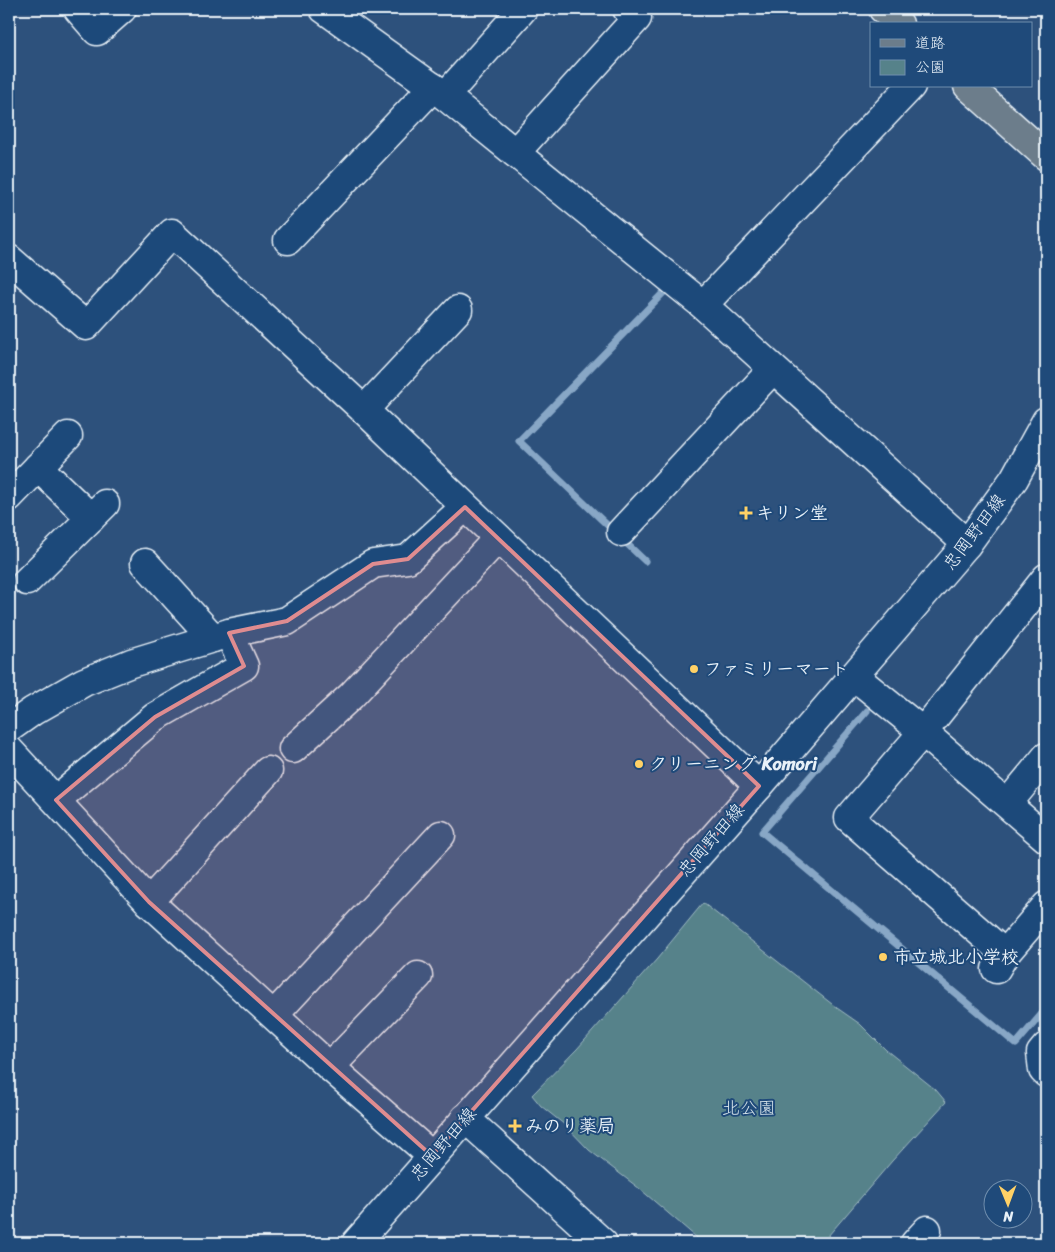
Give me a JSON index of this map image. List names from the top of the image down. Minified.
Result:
{"streets":{"street":["忠岡野田線"]},"parks":["北公園"],"places":{"health":["キリン堂","みのり薬局"],"other":["ファミリーマート","クリーニング Komori","市立城北小学校"]},"legend":["道路","公園"],"north":"bottom"}
